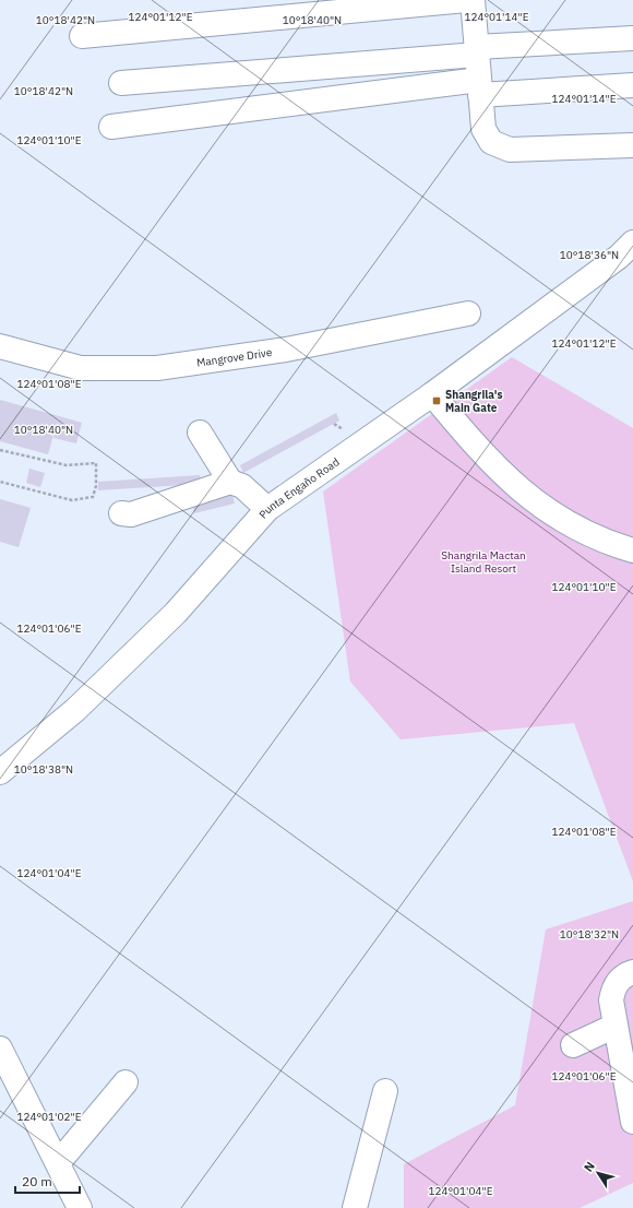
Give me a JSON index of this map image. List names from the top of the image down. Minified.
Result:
{"streets":{"street":["Mangrove Drive","Punta Engaño Road"]},"parks":["Shangrila Mactan Island Resort"],"places":{"transit":["Shangrila's Main Gate"]},"scale_bar":"20 m","north":"top left","coordinates":["124°01'12\"E","124°01'14\"E","10°18'42\"N","10°18'40\"N","124°01'10\"E","10°18'36\"N","124°01'08\"E","124°01'06\"E","10°18'38\"N","124°01'04\"E","10°18'32\"N","124°01'02\"E"]}
